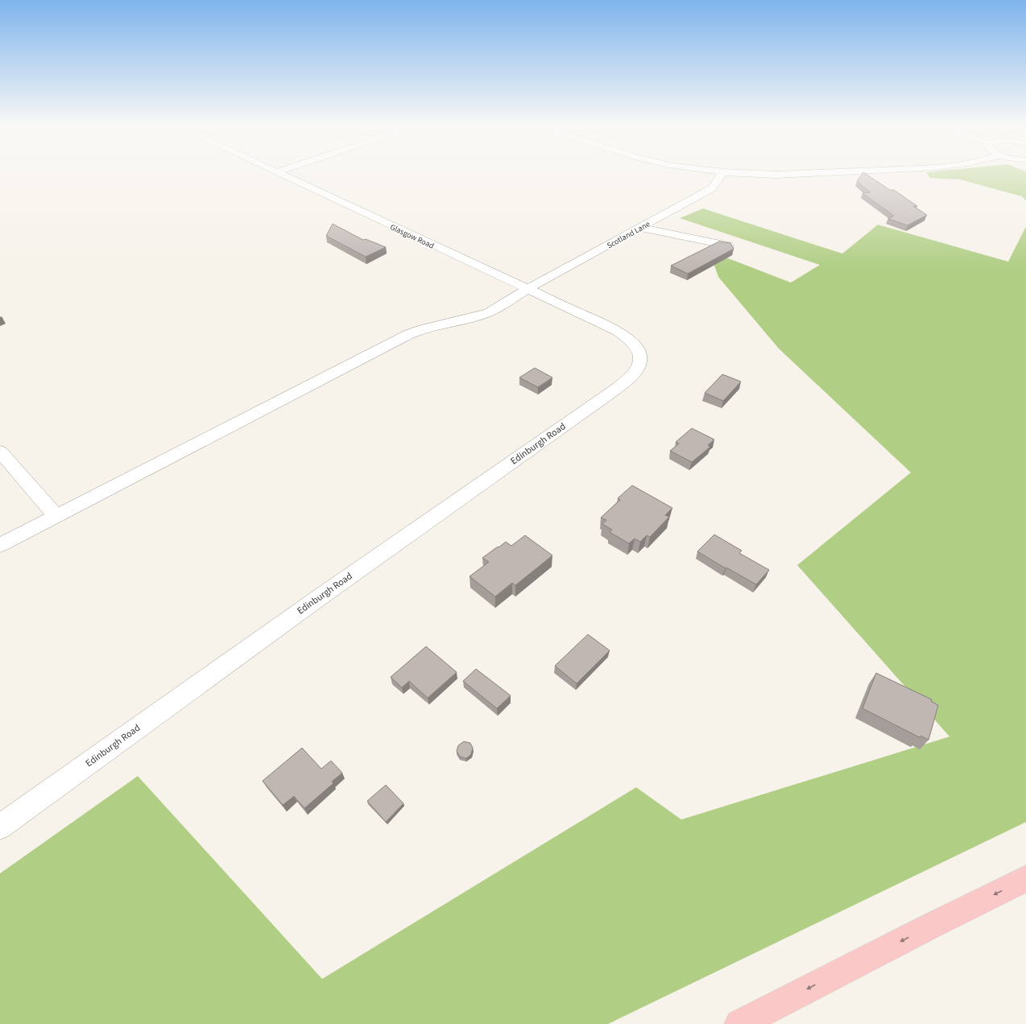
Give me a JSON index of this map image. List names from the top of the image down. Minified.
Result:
{"streets":{"street":["Scotland Lane","Glasgow Road","Edinburgh Road"]},"crossings":[["Scotland Lane","Glasgow Road"],["Glasgow Road","Edinburgh Road"]]}
